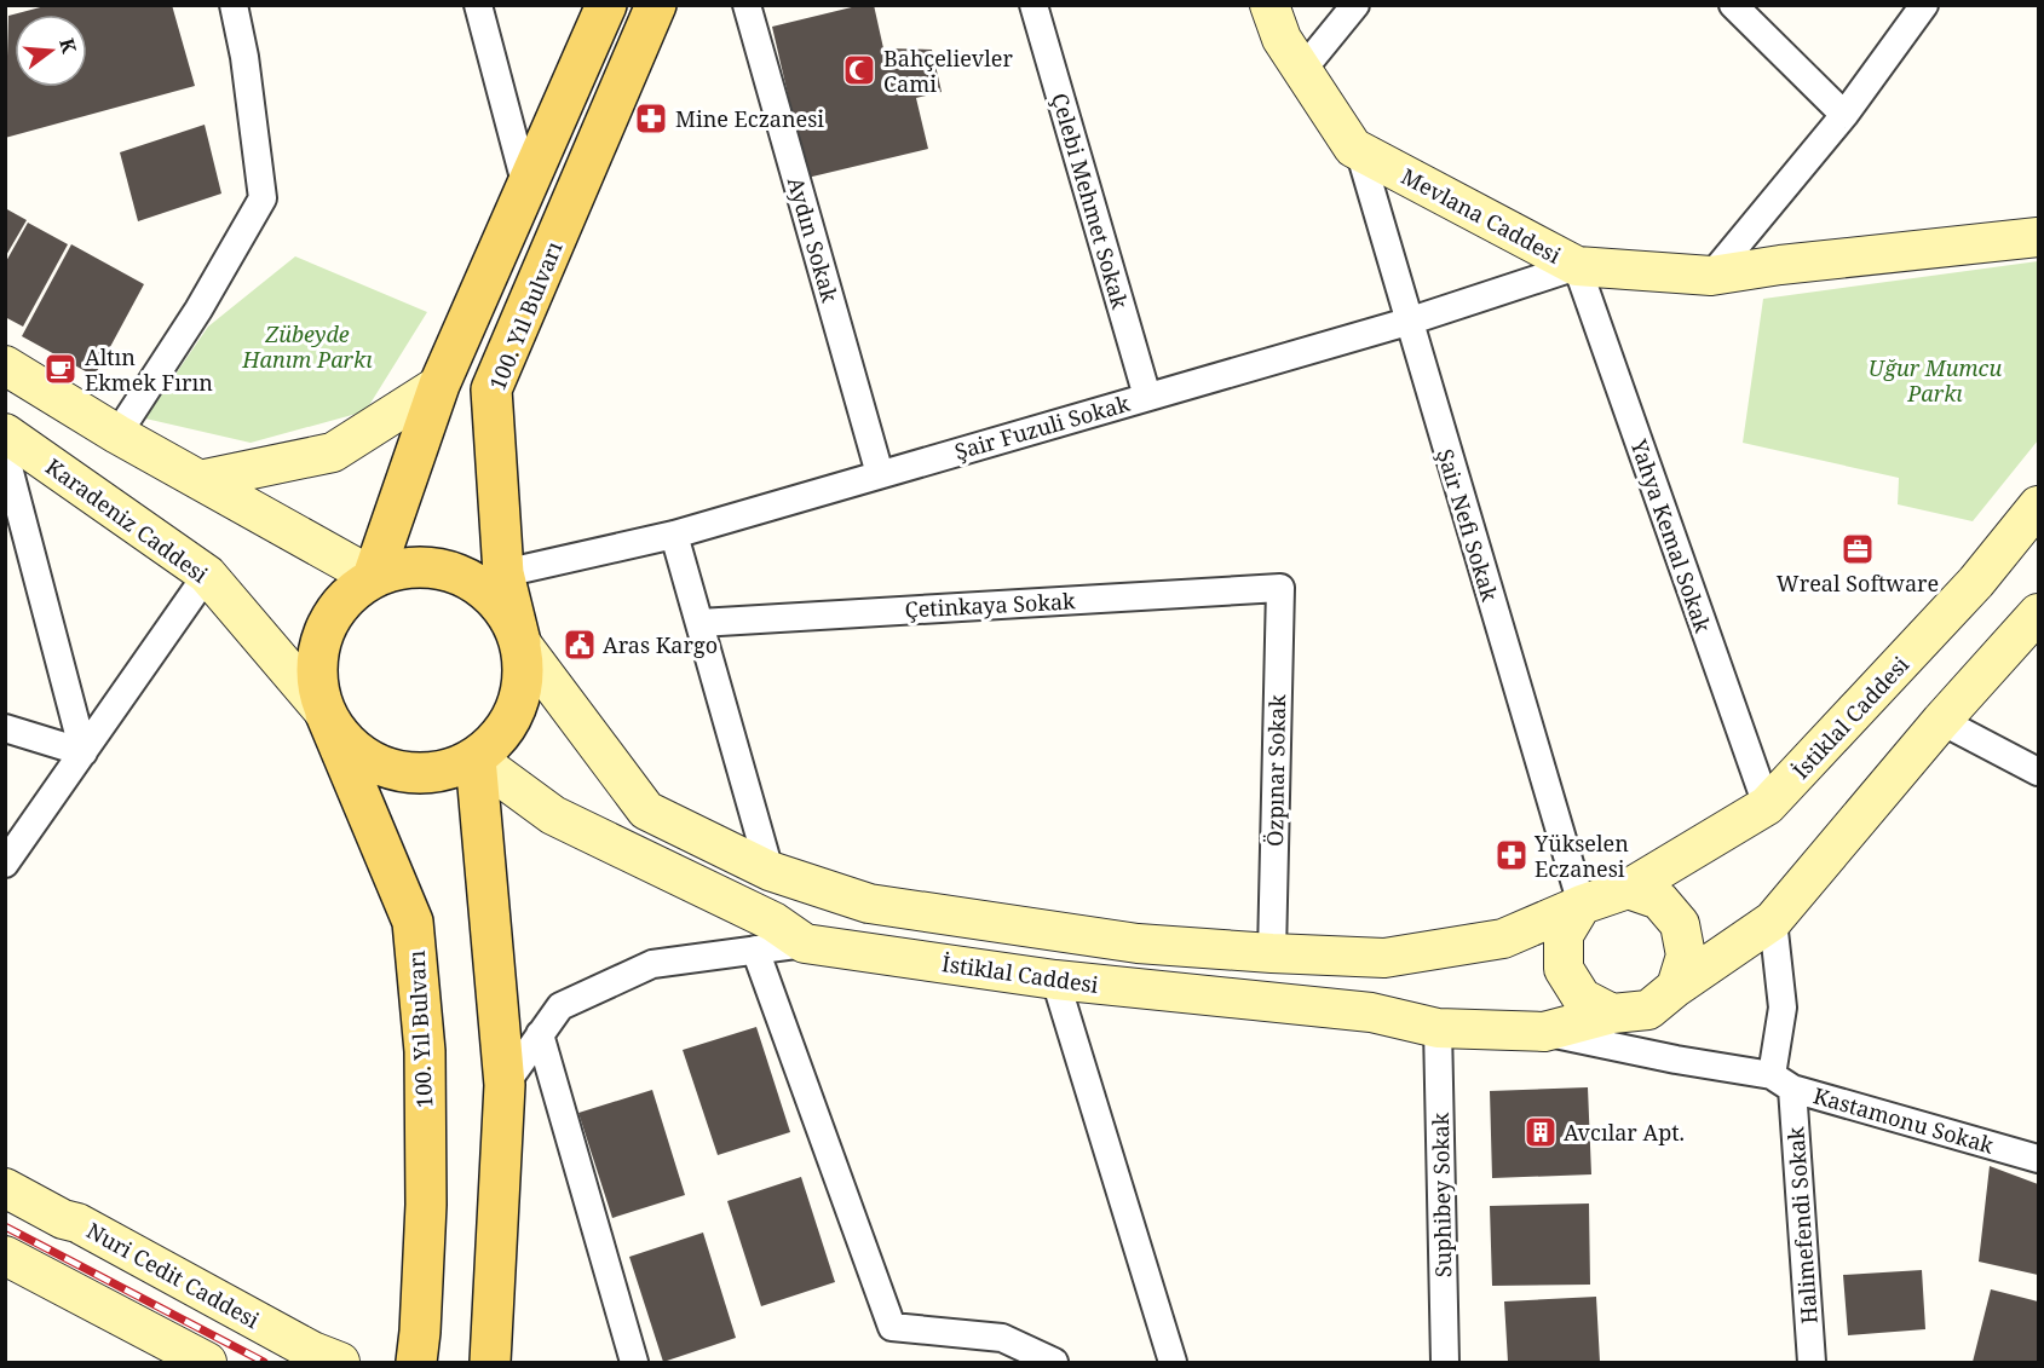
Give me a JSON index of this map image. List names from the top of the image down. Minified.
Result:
{"streets":{"main road":["Mevlana Caddesi","100. Yıl Bulvarı","Karadeniz Caddesi","İstiklal Caddesi","Nuri Cedit Caddesi"],"street":["Çelebi Mehmet Sokak","Aydın Sokak","Şair Fuzuli Sokak","Şair Nefi Sokak","Yahya Kemal Sokak","Çetinkaya Sokak","Özpınar Sokak","Kastamonu Sokak","Suphibey Sokak","Halimefendi Sokak"]},"crossings":[["Çelebi Mehmet Sokak","Şair Fuzuli Sokak"],["Mevlana Caddesi","Şair Fuzuli Sokak"],["Mevlana Caddesi","Şair Nefi Sokak"],["Mevlana Caddesi","Yahya Kemal Sokak"],["Aydın Sokak","Şair Fuzuli Sokak"],["100. Yıl Bulvarı","Şair Fuzuli Sokak"],["100. Yıl Bulvarı","Karadeniz Caddesi"],["100. Yıl Bulvarı","İstiklal Caddesi"],["Şair Fuzuli Sokak","Şair Nefi Sokak"],["Şair Fuzuli Sokak","Yahya Kemal Sokak"],["Karadeniz Caddesi","İstiklal Caddesi"],["Şair Nefi Sokak","İstiklal Caddesi"],["Yahya Kemal Sokak","İstiklal Caddesi"],["Çetinkaya Sokak","Özpınar Sokak"],["İstiklal Caddesi","Kastamonu Sokak"],["İstiklal Caddesi","Suphibey Sokak"],["Kastamonu Sokak","Halimefendi Sokak"]],"parks":["Zübeyde Hanım Parkı","Uğur Mumcu Parkı"],"places":{"mosque":["Bahçelievler Cami"],"pharmacy":["Mine Eczanesi","Yükselen Eczanesi"],"cafe":["Altın Ekmek Fırın"],"office":["Wreal Software"],"public building":["Aras Kargo"],"building":["Avcılar Apt."]},"north":"right"}
